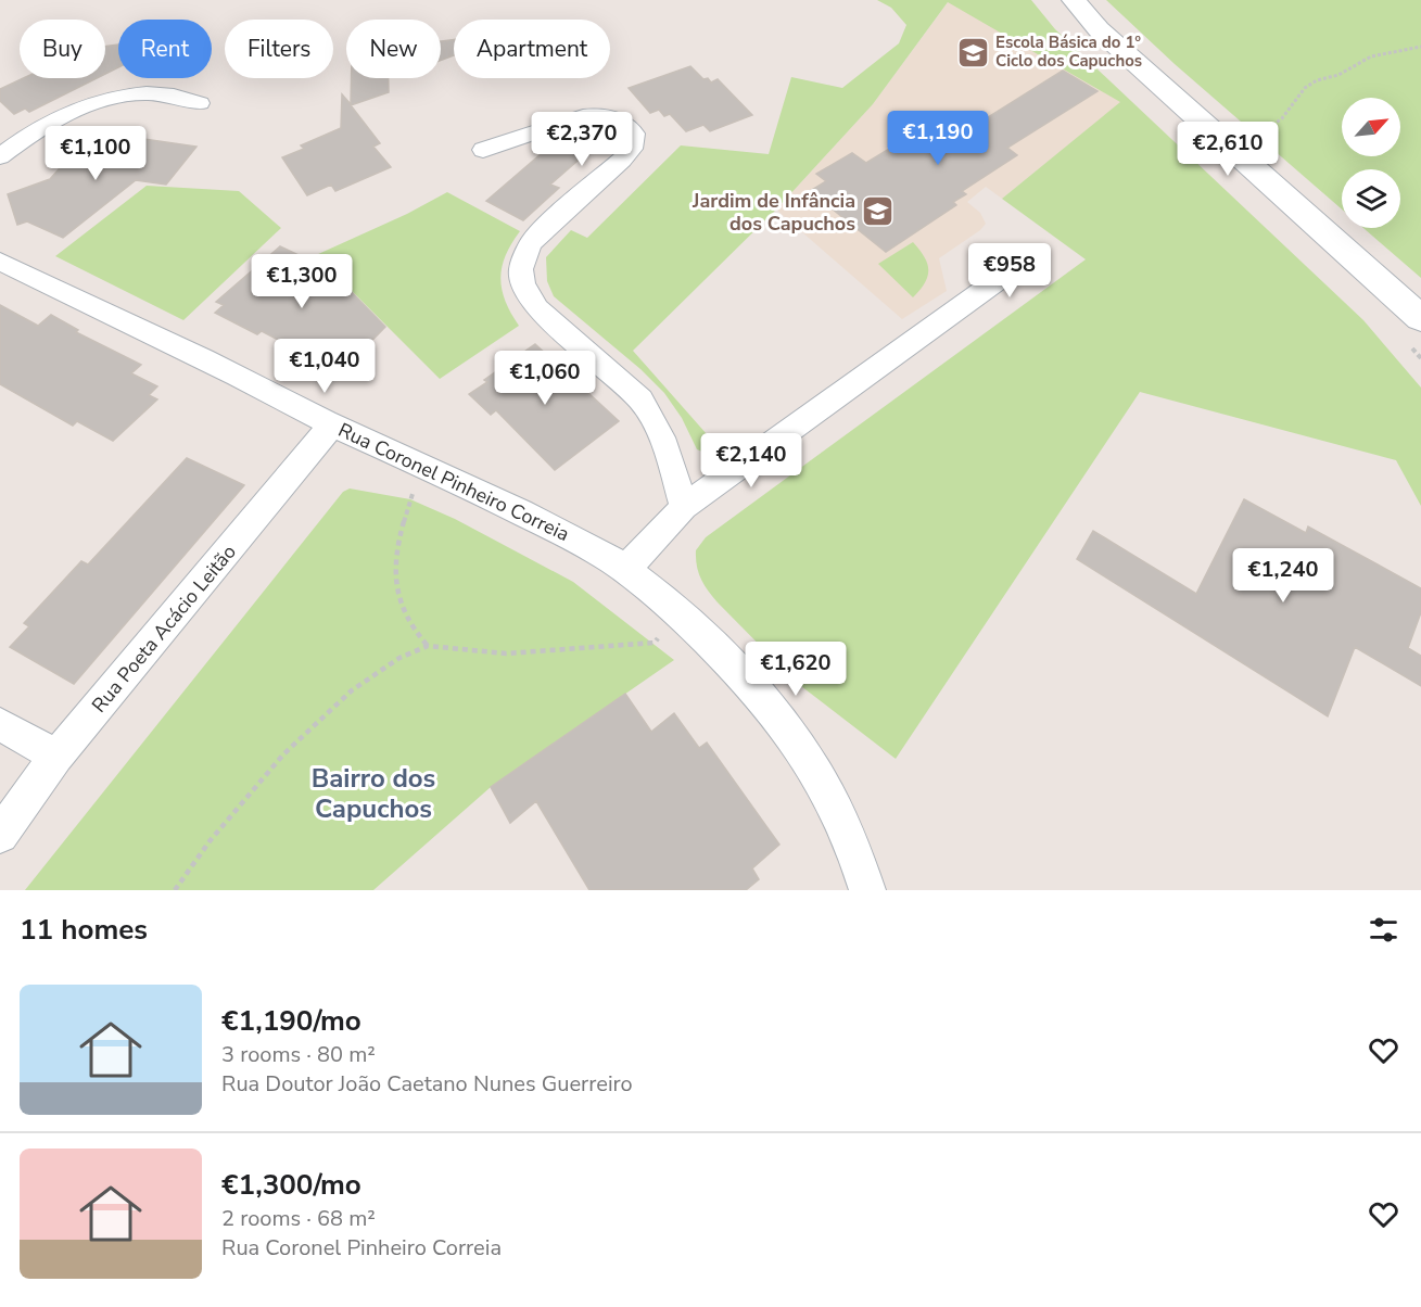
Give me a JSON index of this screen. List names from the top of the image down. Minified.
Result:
{"streets":{"street":["Rua Coronel Pinheiro Correia","Rua Poeta Acácio Leitão"]},"crossings":[["Rua Coronel Pinheiro Correia","Rua Poeta Acácio Leitão"]],"districts":["Bairro dos Capuchos"],"places":{"school or university":["Escola Básica do 1º Ciclo dos Capuchos","Jardim de Infância dos Capuchos"]},"north":"top right","page":{"chip":["Buy","Rent","Filters","New","Apartment"],"price":["€1,190","€2,370","€2,610","€1,100","€958","€1,300","€1,040","€1,060","€2,140","€1,240","€1,620"],"heading":"11 homes","list":[{"name":"€1,190/mo","note":"3 rooms · 80 m² · Rua Doutor João Caetano Nunes Guerreiro"},{"name":"€1,300/mo","note":"2 rooms · 68 m² · Rua Coronel Pinheiro Correia"}]}}
